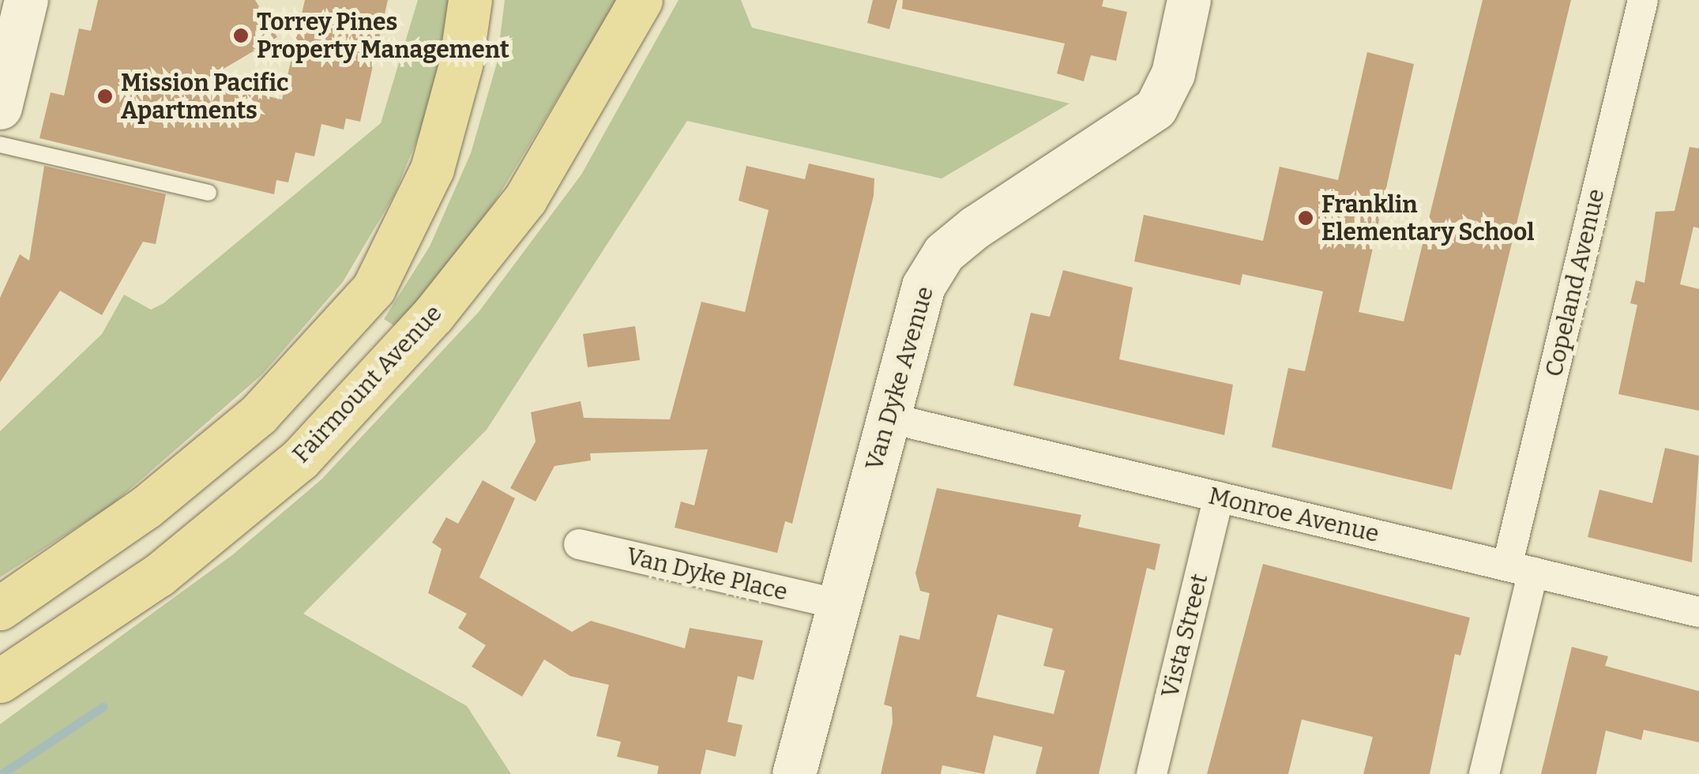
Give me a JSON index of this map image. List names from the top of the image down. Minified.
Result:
{"streets":{"main road":["Fairmount Avenue"],"street":["Copeland Avenue","Van Dyke Avenue","Monroe Avenue","Van Dyke Place","Vista Street"]},"crossings":[["Copeland Avenue","Monroe Avenue"],["Van Dyke Avenue","Monroe Avenue"],["Van Dyke Avenue","Van Dyke Place"],["Monroe Avenue","Vista Street"]],"places":["Torrey Pines Property Management","Mission Pacific Apartments","Franklin Elementary School"]}
